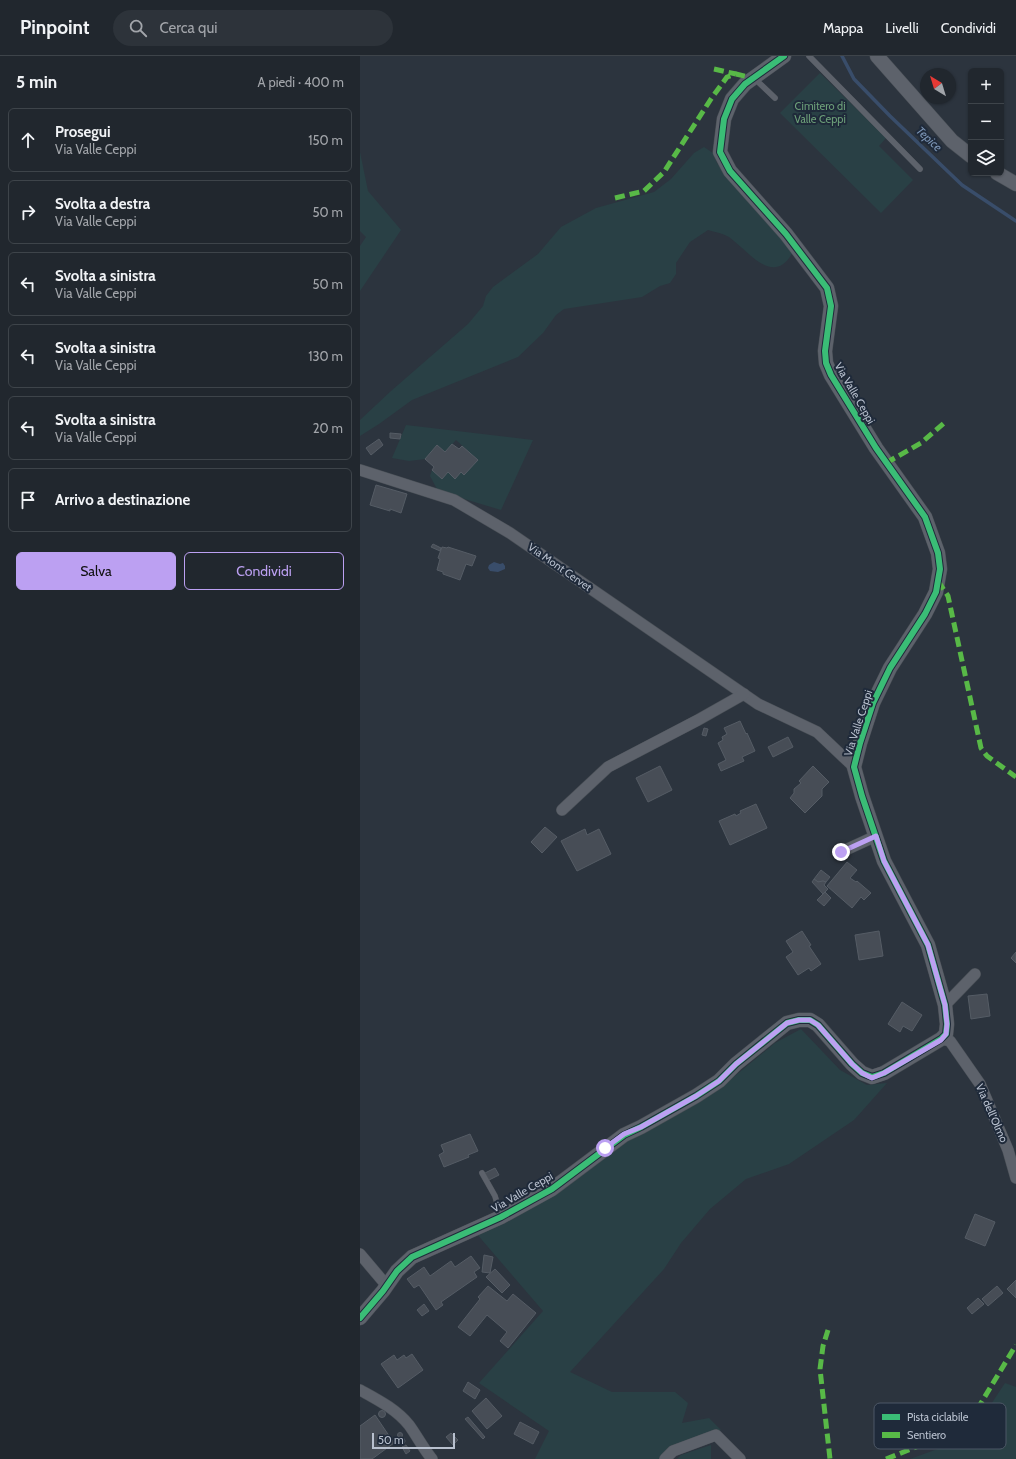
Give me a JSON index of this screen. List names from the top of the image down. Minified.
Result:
{"streets":{"street":["Via Valle Ceppi","Via Mont Cervet","Via dell'Olmo"]},"crossings":[["Via Valle Ceppi","Via Mont Cervet"],["Via Valle Ceppi","Via dell'Olmo"]],"water":["Tepice"],"parks":["Cimitero di Valle Ceppi"],"legend":["Pista ciclabile","Sentiero"],"scale_bar":"50 m","north":"top left","page":{"header":"Pinpoint","search":"Cerca qui","nav":["Mappa","Livelli","Condividi"],"heading":["5 min","A piedi · 400 m"],"map_buttons":["+","−"],"list":[["Prosegui","Via Valle Ceppi","150 m"],["Svolta a destra","Via Valle Ceppi","50 m"],["Svolta a sinistra","Via Valle Ceppi","50 m"],["Svolta a sinistra","Via Valle Ceppi","130 m"],["Svolta a sinistra","Via Valle Ceppi","20 m"],"Arrivo a destinazione"],"buttons":["Salva","Condividi"],"scale":"50 m"}}
